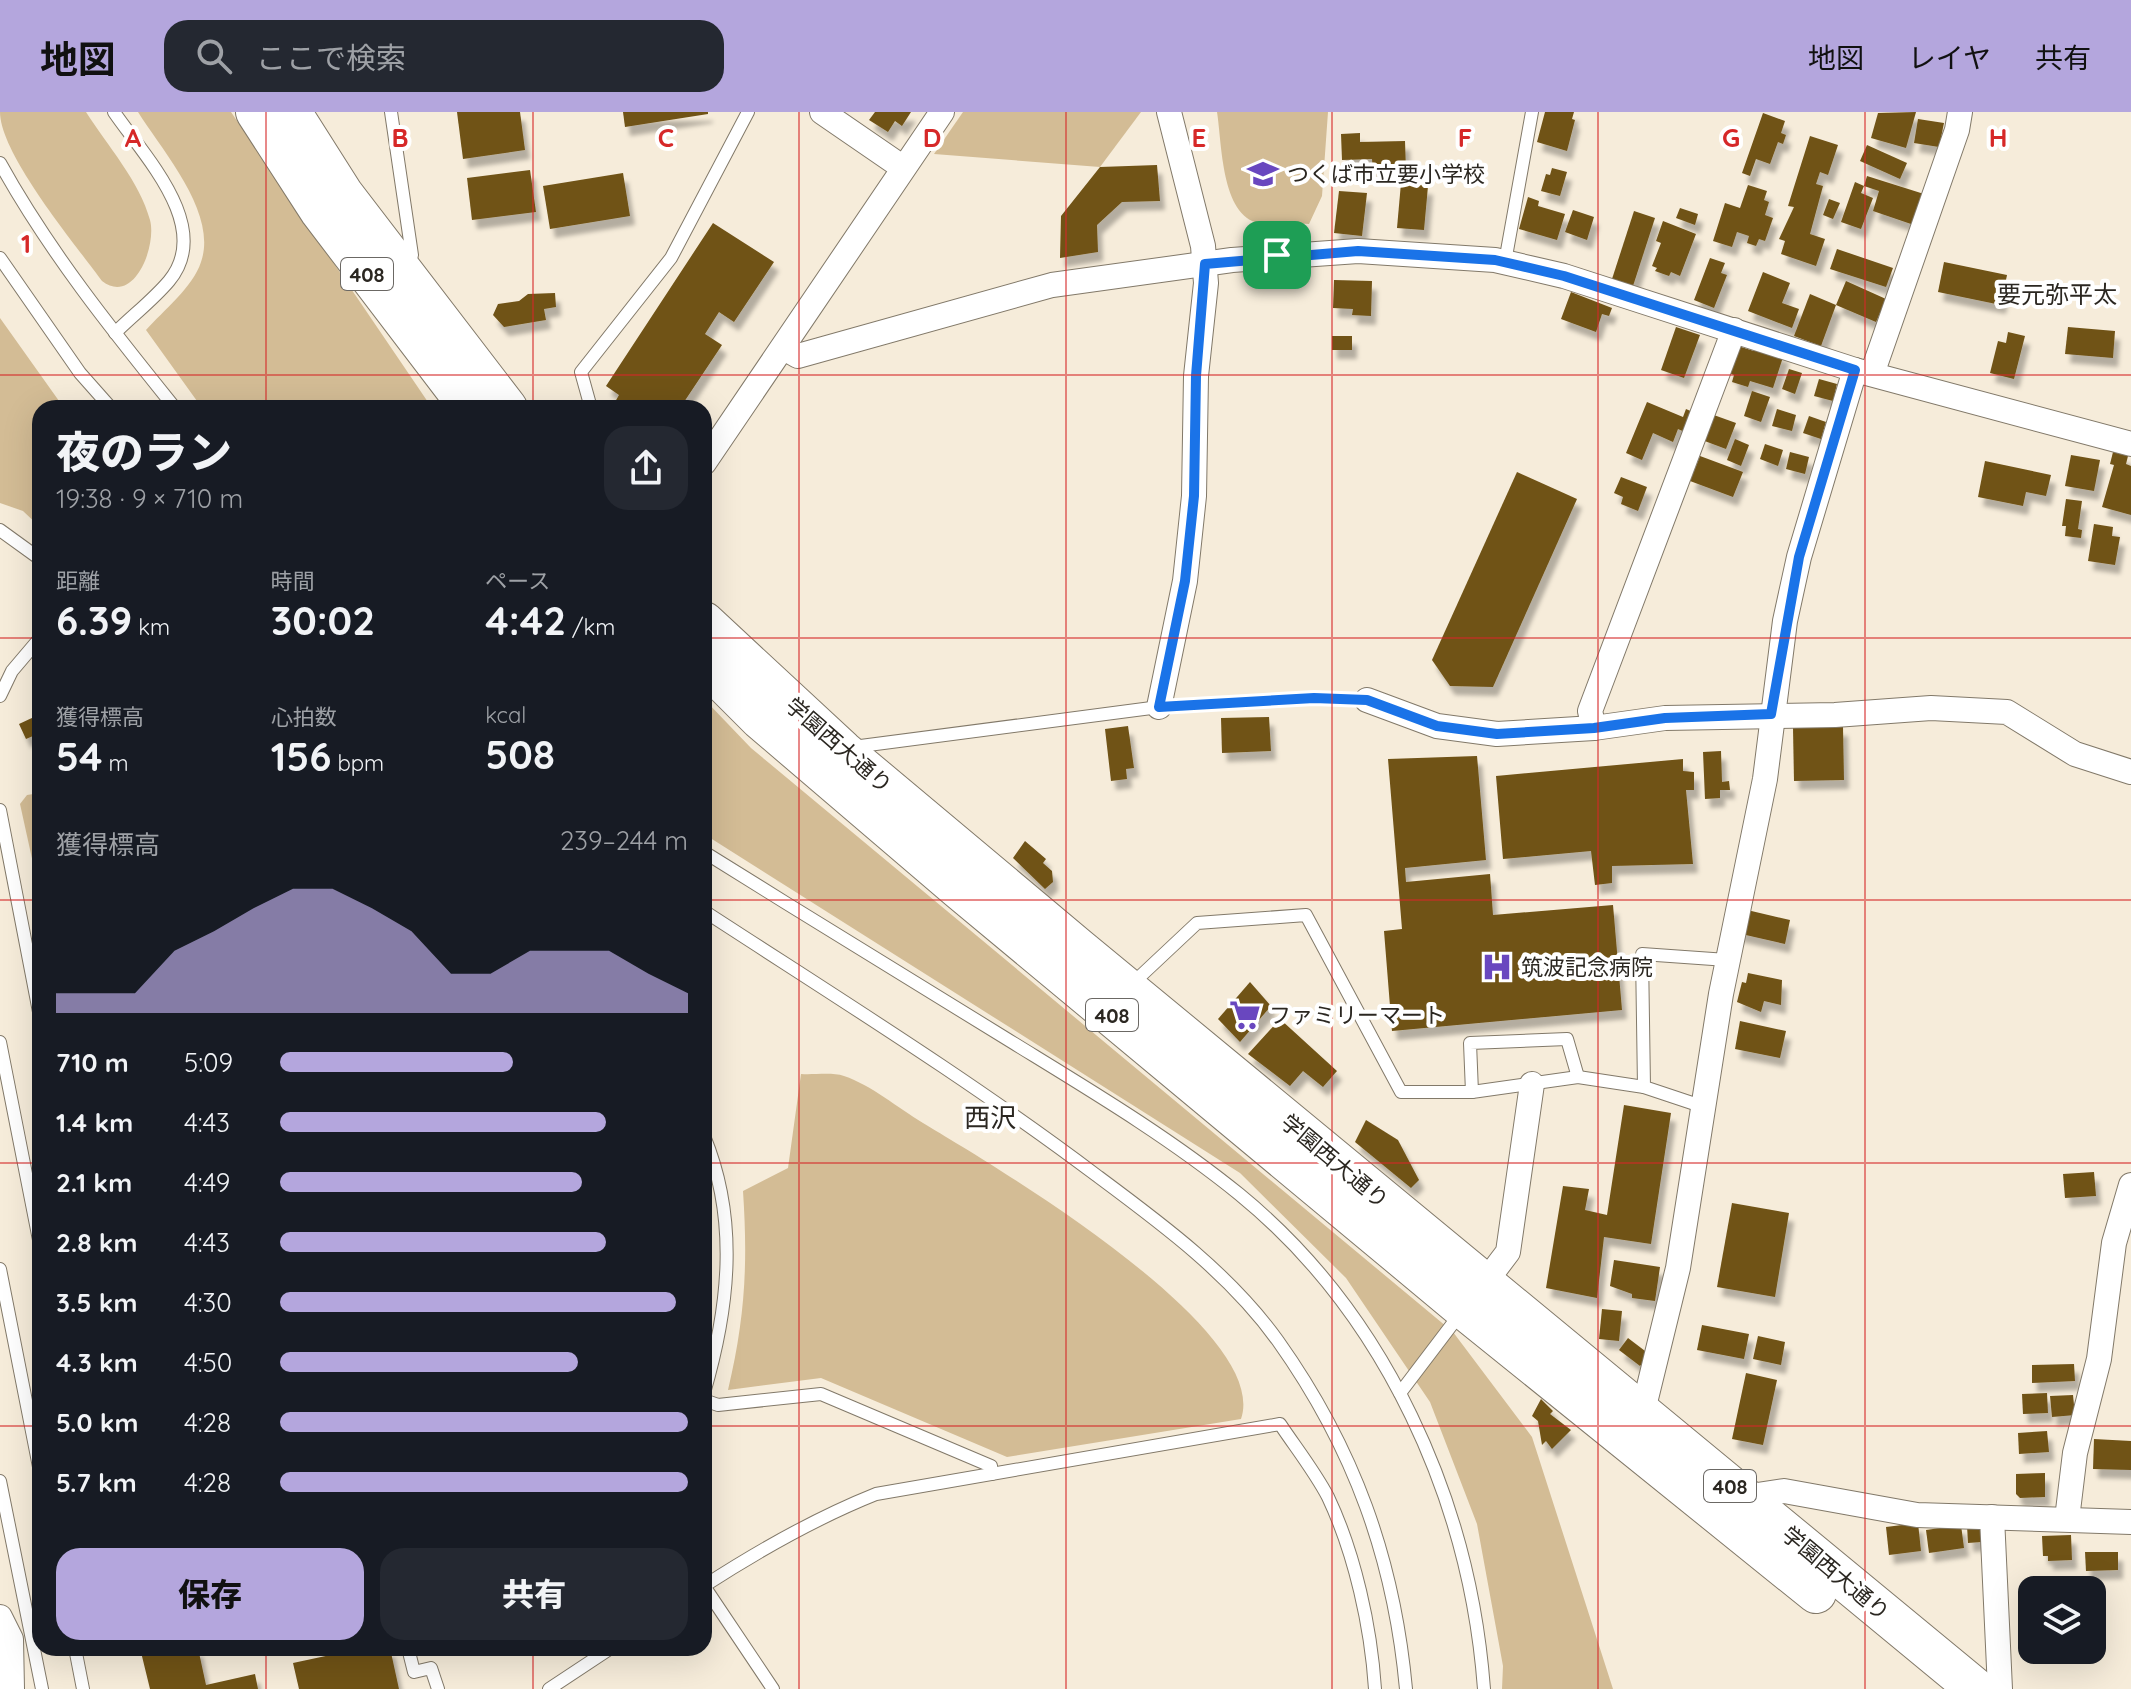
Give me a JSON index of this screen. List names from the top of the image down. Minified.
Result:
{"streets":{"highway":["408","学園西大通り"]},"districts":["要元弥平太","西沢"],"places":{"school or university":["つくば市立要小学校"],"hospital":["筑波記念病院"],"supermarket":["ファミリーマート"]},"page":{"header":"地図","search":"ここで検索","nav":["地図","レイヤ","共有"],"heading":["夜のラン","19:38 · 9 × 710 m"],"stats":[["距離","6.39 km"],["時間","30:02"],["ペース","4:42 /km"],["獲得標高","54 m"],["心拍数","156 bpm"],["kcal","508"]],"chart":["獲得標高","239–244 m"],"list":[{"name":"710 m","note":"5:09"},{"name":"1.4 km","note":"4:43"},{"name":"2.1 km","note":"4:49"},{"name":"2.8 km","note":"4:43"},{"name":"3.5 km","note":"4:30"},{"name":"4.3 km","note":"4:50"},{"name":"5.0 km","note":"4:28"},{"name":"5.7 km","note":"4:28"}],"buttons":["保存","共有"]},"grid":{"columns":["A","B","C","D","E","F","G","H"],"rows":["1"]}}
